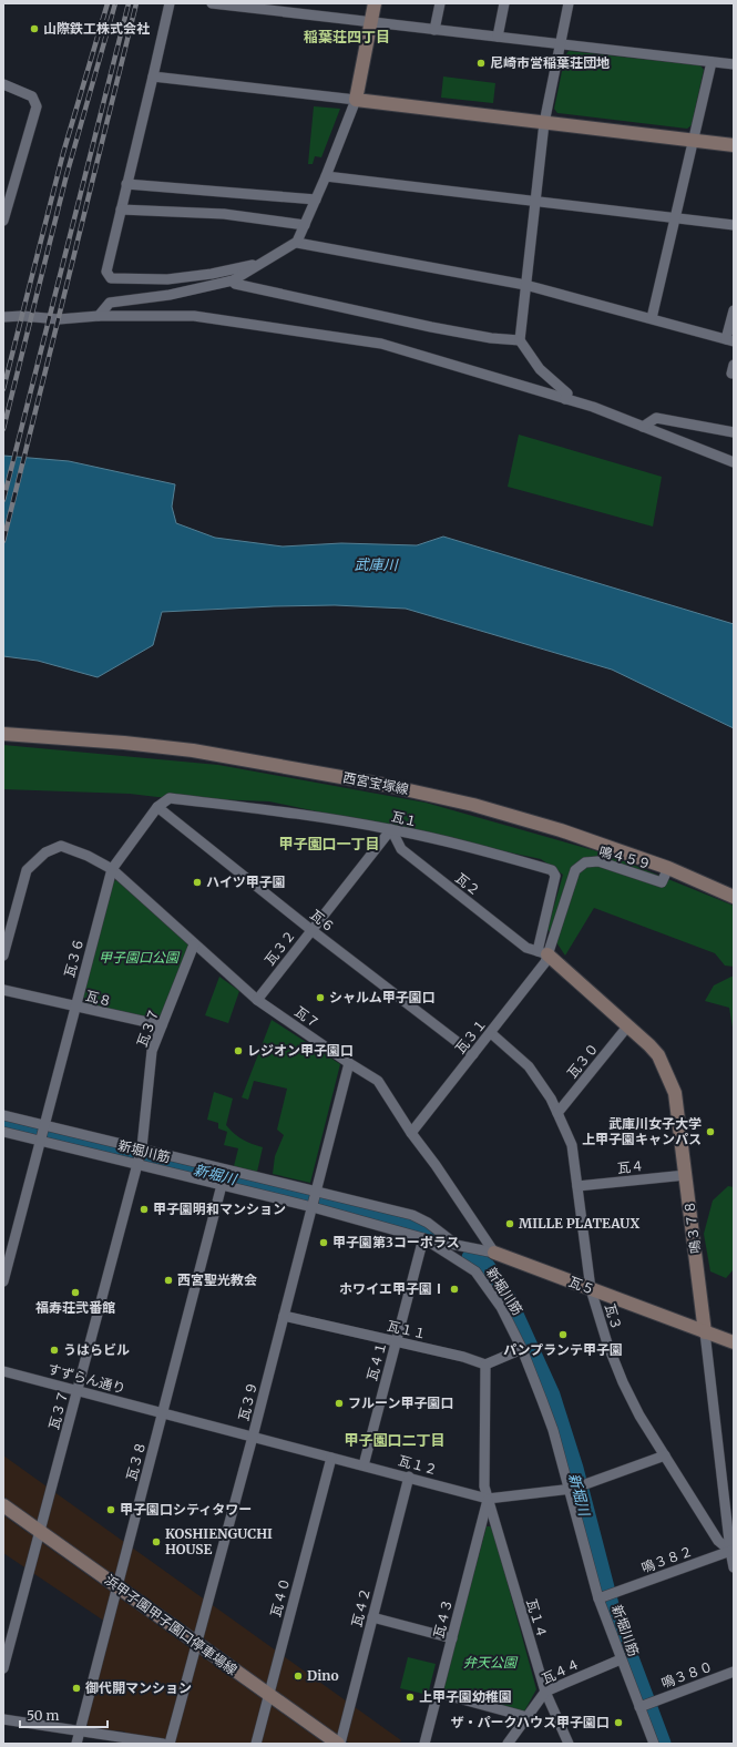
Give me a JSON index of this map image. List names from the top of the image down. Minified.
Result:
{"streets":{"street":["西宮宝塚線","瓦１","鳴４５９","瓦２","瓦６","瓦３２","瓦３６","瓦８","瓦７","瓦３７","瓦３１","瓦３０","新堀川筋","瓦４","鳴３７８","瓦５","瓦３","瓦１１","瓦４１","すずらん通り","瓦３９","瓦３８","瓦１２","鳴３８２","瓦４０","瓦４２","瓦４３","瓦１４","浜甲子園甲子園口停車場線","瓦４４","鳴３８０"]},"crossings":[["西宮宝塚線","鳴４５９"],["瓦１","鳴４５９"],["瓦１","瓦２"],["瓦１","瓦６"],["瓦１","瓦３２"],["瓦１","瓦３６"],["瓦１","瓦３１"],["瓦１","鳴３７８"],["鳴４５９","瓦２"],["鳴４５９","瓦３１"],["鳴４５９","鳴３７８"],["瓦２","瓦３２"],["瓦２","瓦３１"],["瓦２","鳴３７８"],["瓦６","瓦３２"],["瓦６","瓦３６"],["瓦６","瓦３１"],["瓦３２","瓦７"],["瓦３６","瓦８"],["瓦３６","瓦７"],["瓦３６","新堀川筋"],["瓦８","瓦３７"],["瓦７","瓦３７"],["瓦７","瓦３１"],["瓦７","瓦５"],["瓦７","瓦３９"],["瓦３７","新堀川筋"],["瓦３７","すずらん通り"],["瓦３７","浜甲子園甲子園口停車場線"],["瓦３１","鳴３７８"],["瓦３１","瓦３"],["瓦３０","鳴３７８"],["瓦３０","瓦３"],["新堀川筋","瓦５"],["新堀川筋","瓦４１"],["新堀川筋","瓦３９"],["新堀川筋","瓦３８"],["新堀川筋","瓦１２"],["新堀川筋","鳴３８２"],["新堀川筋","瓦４４"],["新堀川筋","鳴３８０"],["瓦４","鳴３７８"],["瓦４","瓦３"],["鳴３７８","瓦５"],["鳴３７８","瓦３"],["鳴３７８","鳴３８２"],["瓦５","瓦３"],["瓦５","瓦４１"],["瓦３","瓦１２"],["瓦３","鳴３８２"],["瓦１１","瓦４１"],["瓦１１","瓦３９"],["瓦４１","瓦１２"],["すずらん通り","瓦３８"],["すずらん通り","瓦１２"],["瓦３９","瓦１２"],["瓦３９","浜甲子園甲子園口停車場線"],["瓦３８","瓦１２"],["瓦３８","浜甲子園甲子園口停車場線"],["瓦１２","瓦４０"],["瓦１２","瓦４２"],["瓦１２","瓦４３"],["瓦１２","瓦１４"],["瓦４０","浜甲子園甲子園口停車場線"],["瓦４２","浜甲子園甲子園口停車場線"],["瓦４３","瓦１４"],["瓦１４","瓦４４"]],"districts":["稲葉荘四丁目","甲子園口一丁目","甲子園口二丁目"],"water":["武庫川","新堀川"],"parks":["甲子園口公園","弁天公園"],"places":["山際鉄工株式会社","尼崎市営稲葉荘団地","ハイツ甲子園","シャルム甲子園口","レジオン甲子園口","武庫川女子大学 上甲子園キャンパス","甲子園明和マンション","MILLE PLATEAUX","甲子園第3コーポラス","西宮聖光教会","ホワイエ甲子園Ⅰ","福寿荘弐番館","パンプランテ甲子園","うはらビル","フルーン甲子園口","甲子園口シティタワー","KOSHIENGUCHI HOUSE","Dino","御代開マンション","上甲子園幼稚園","ザ・パークハウス甲子園口"],"scale_bar":"50 m"}
